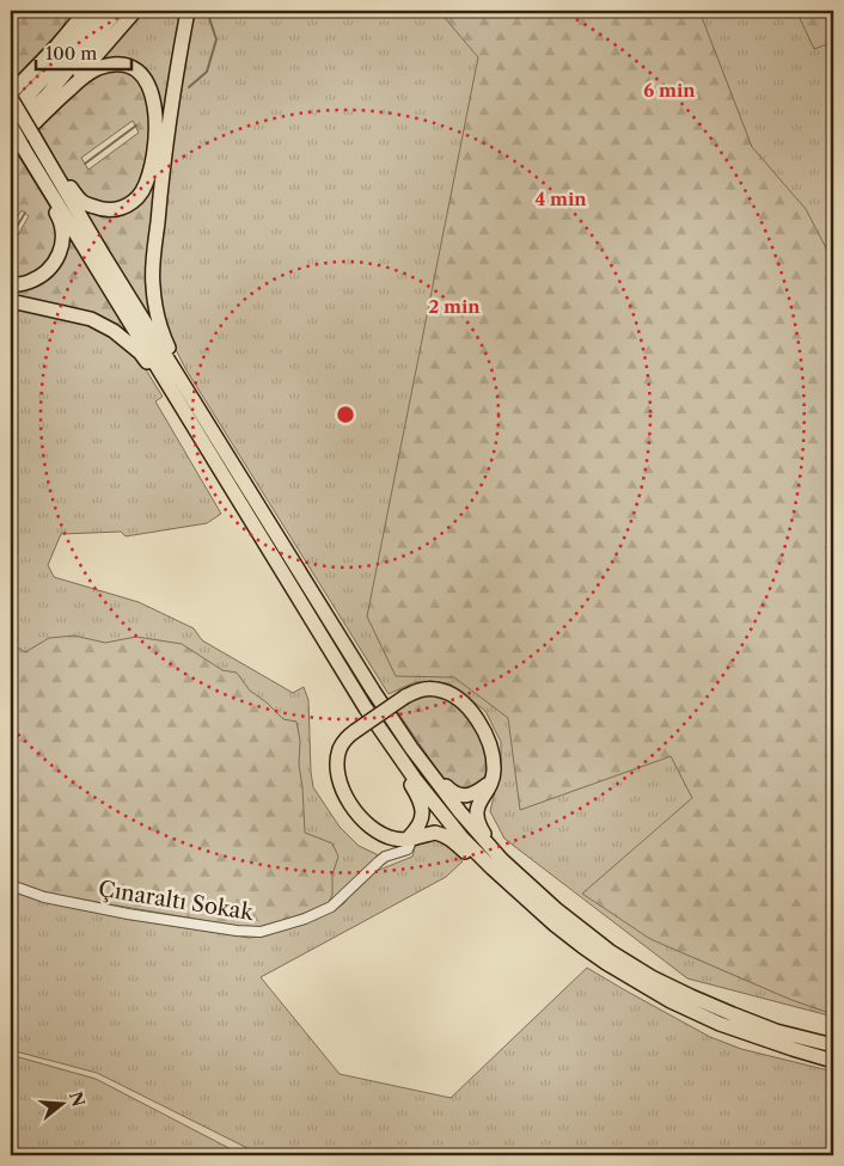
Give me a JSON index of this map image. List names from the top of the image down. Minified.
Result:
{"streets":{"street":["Çınaraltı Sokak"]},"scale_bar":"100 m","north":"right","rings":["6 min","4 min","2 min"]}
